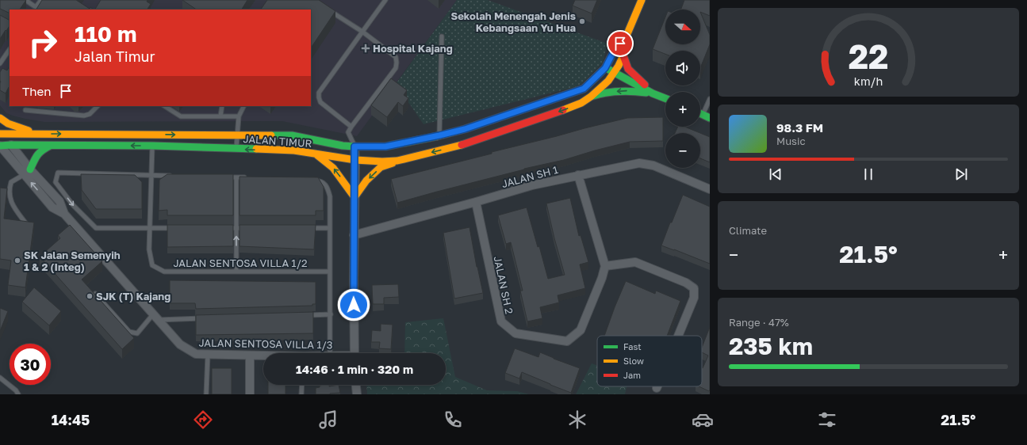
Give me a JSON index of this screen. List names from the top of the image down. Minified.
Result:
{"streets":{"main road":["JALAN TIMUR"],"street":["JALAN SH 1","JALAN SH 2","JALAN SENTOSA VILLA 1/3"],"lane":["JALAN SENTOSA VILLA 1/2"]},"crossings":[["JALAN SH 1","JALAN SH 2"]],"places":{"other":["Sekolah Menengah Jenis Kebangsaan Yu Hua","SK Jalan Semenyih 1 & 2 (Integ)","SJK (T) Kajang"],"health":["Hospital Kajang"]},"legend":["Fast","Slow","Jam"],"north":"right","page":{"map_buttons":["+","−"],"turn":["110 m","Jalan Timur"],"then":"Then","song":["98.3 FM","Music"],"tile":["Climate",["Range · 47%","235 km"]],"heat":["−","21.5°","+"],"limit":"30","trip":"14:46 · 1 min · 320 m","tabs":["14:45","21.5°"],"gauge":["22","km/h"]}}
